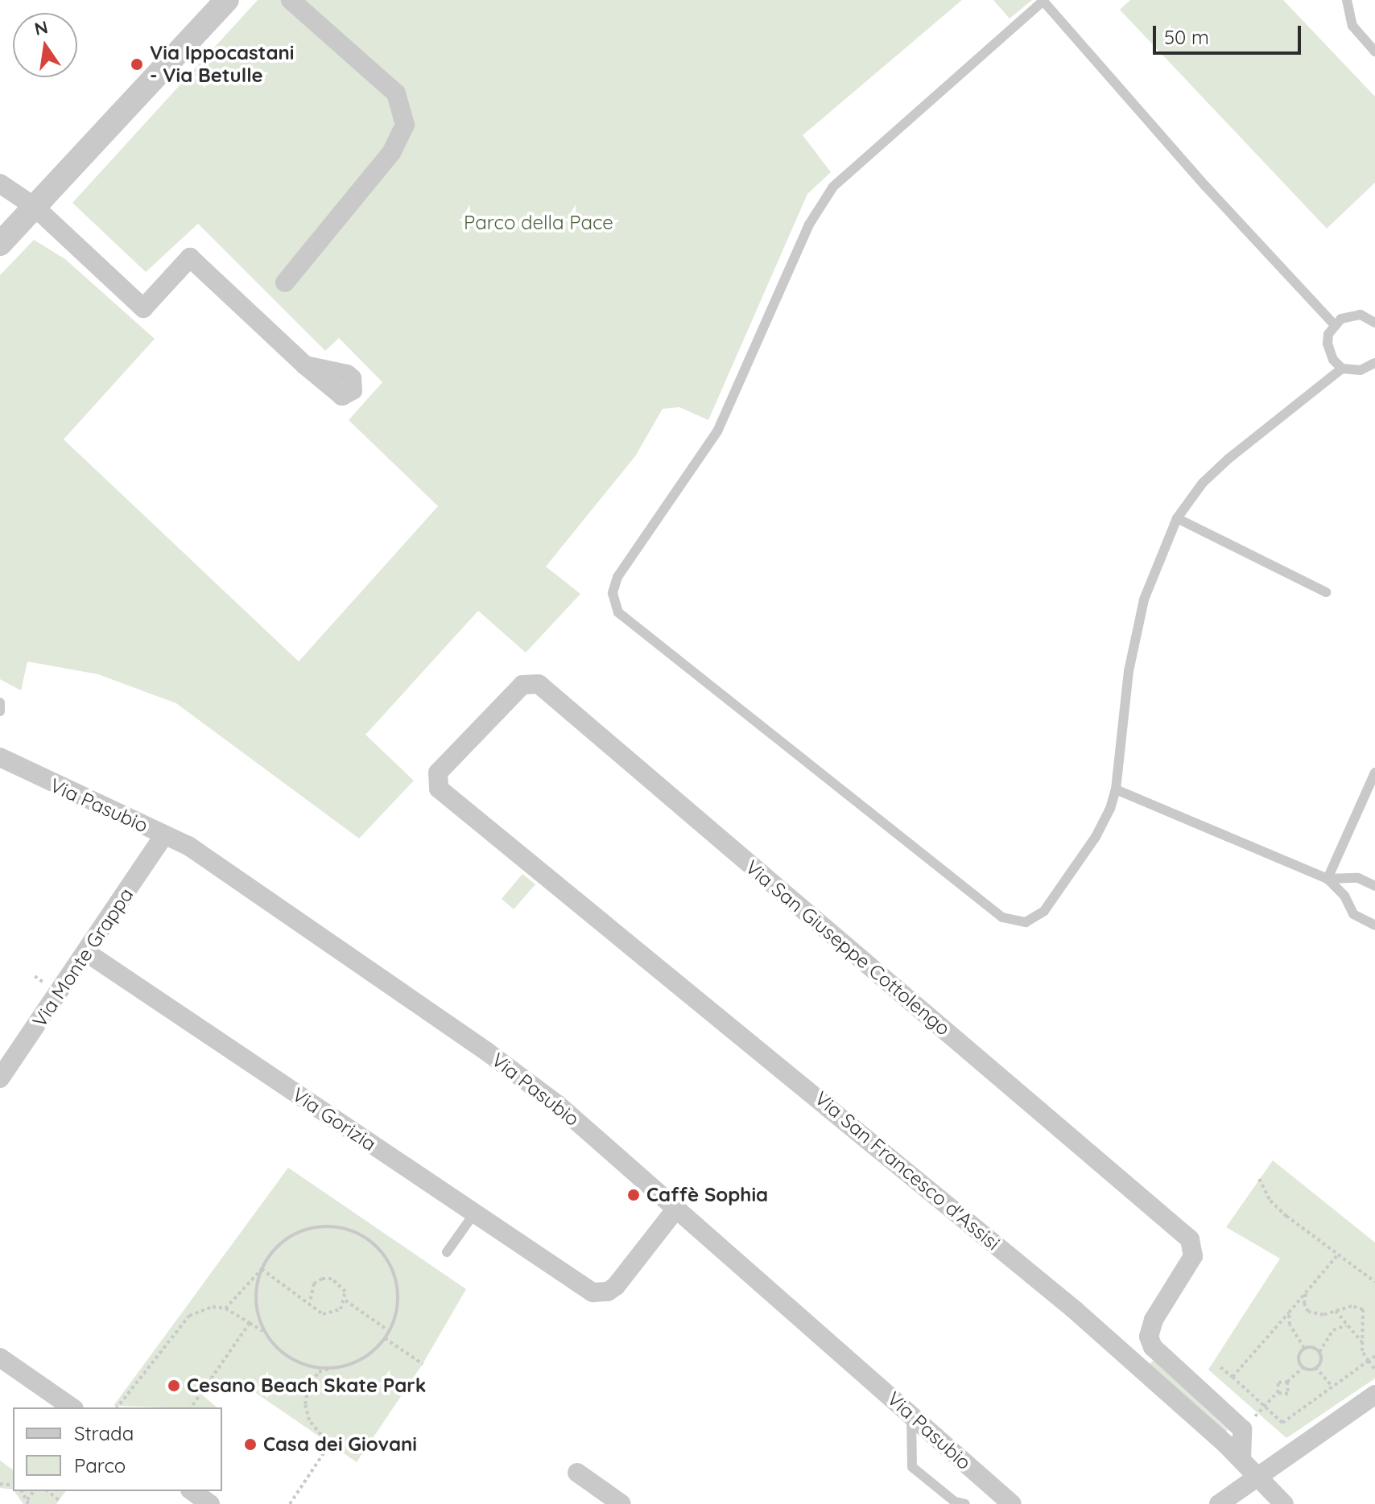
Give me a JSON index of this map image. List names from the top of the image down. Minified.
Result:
{"streets":{"street":["Via Pasubio","Via San Giuseppe Cottolengo","Via Monte Grappa","Via Gorizia","Via San Francesco d'Assisi"]},"crossings":[["Via Pasubio","Via Monte Grappa"],["Via Pasubio","Via Gorizia"],["Via San Giuseppe Cottolengo","Via San Francesco d'Assisi"],["Via Monte Grappa","Via Gorizia"]],"parks":["Parco della Pace"],"places":["Via Ippocastani - Via Betulle","Caffè Sophia","Cesano Beach Skate Park","Casa dei Giovani"],"legend":["Strada","Parco"],"scale_bar":"50 m","north":"top"}
